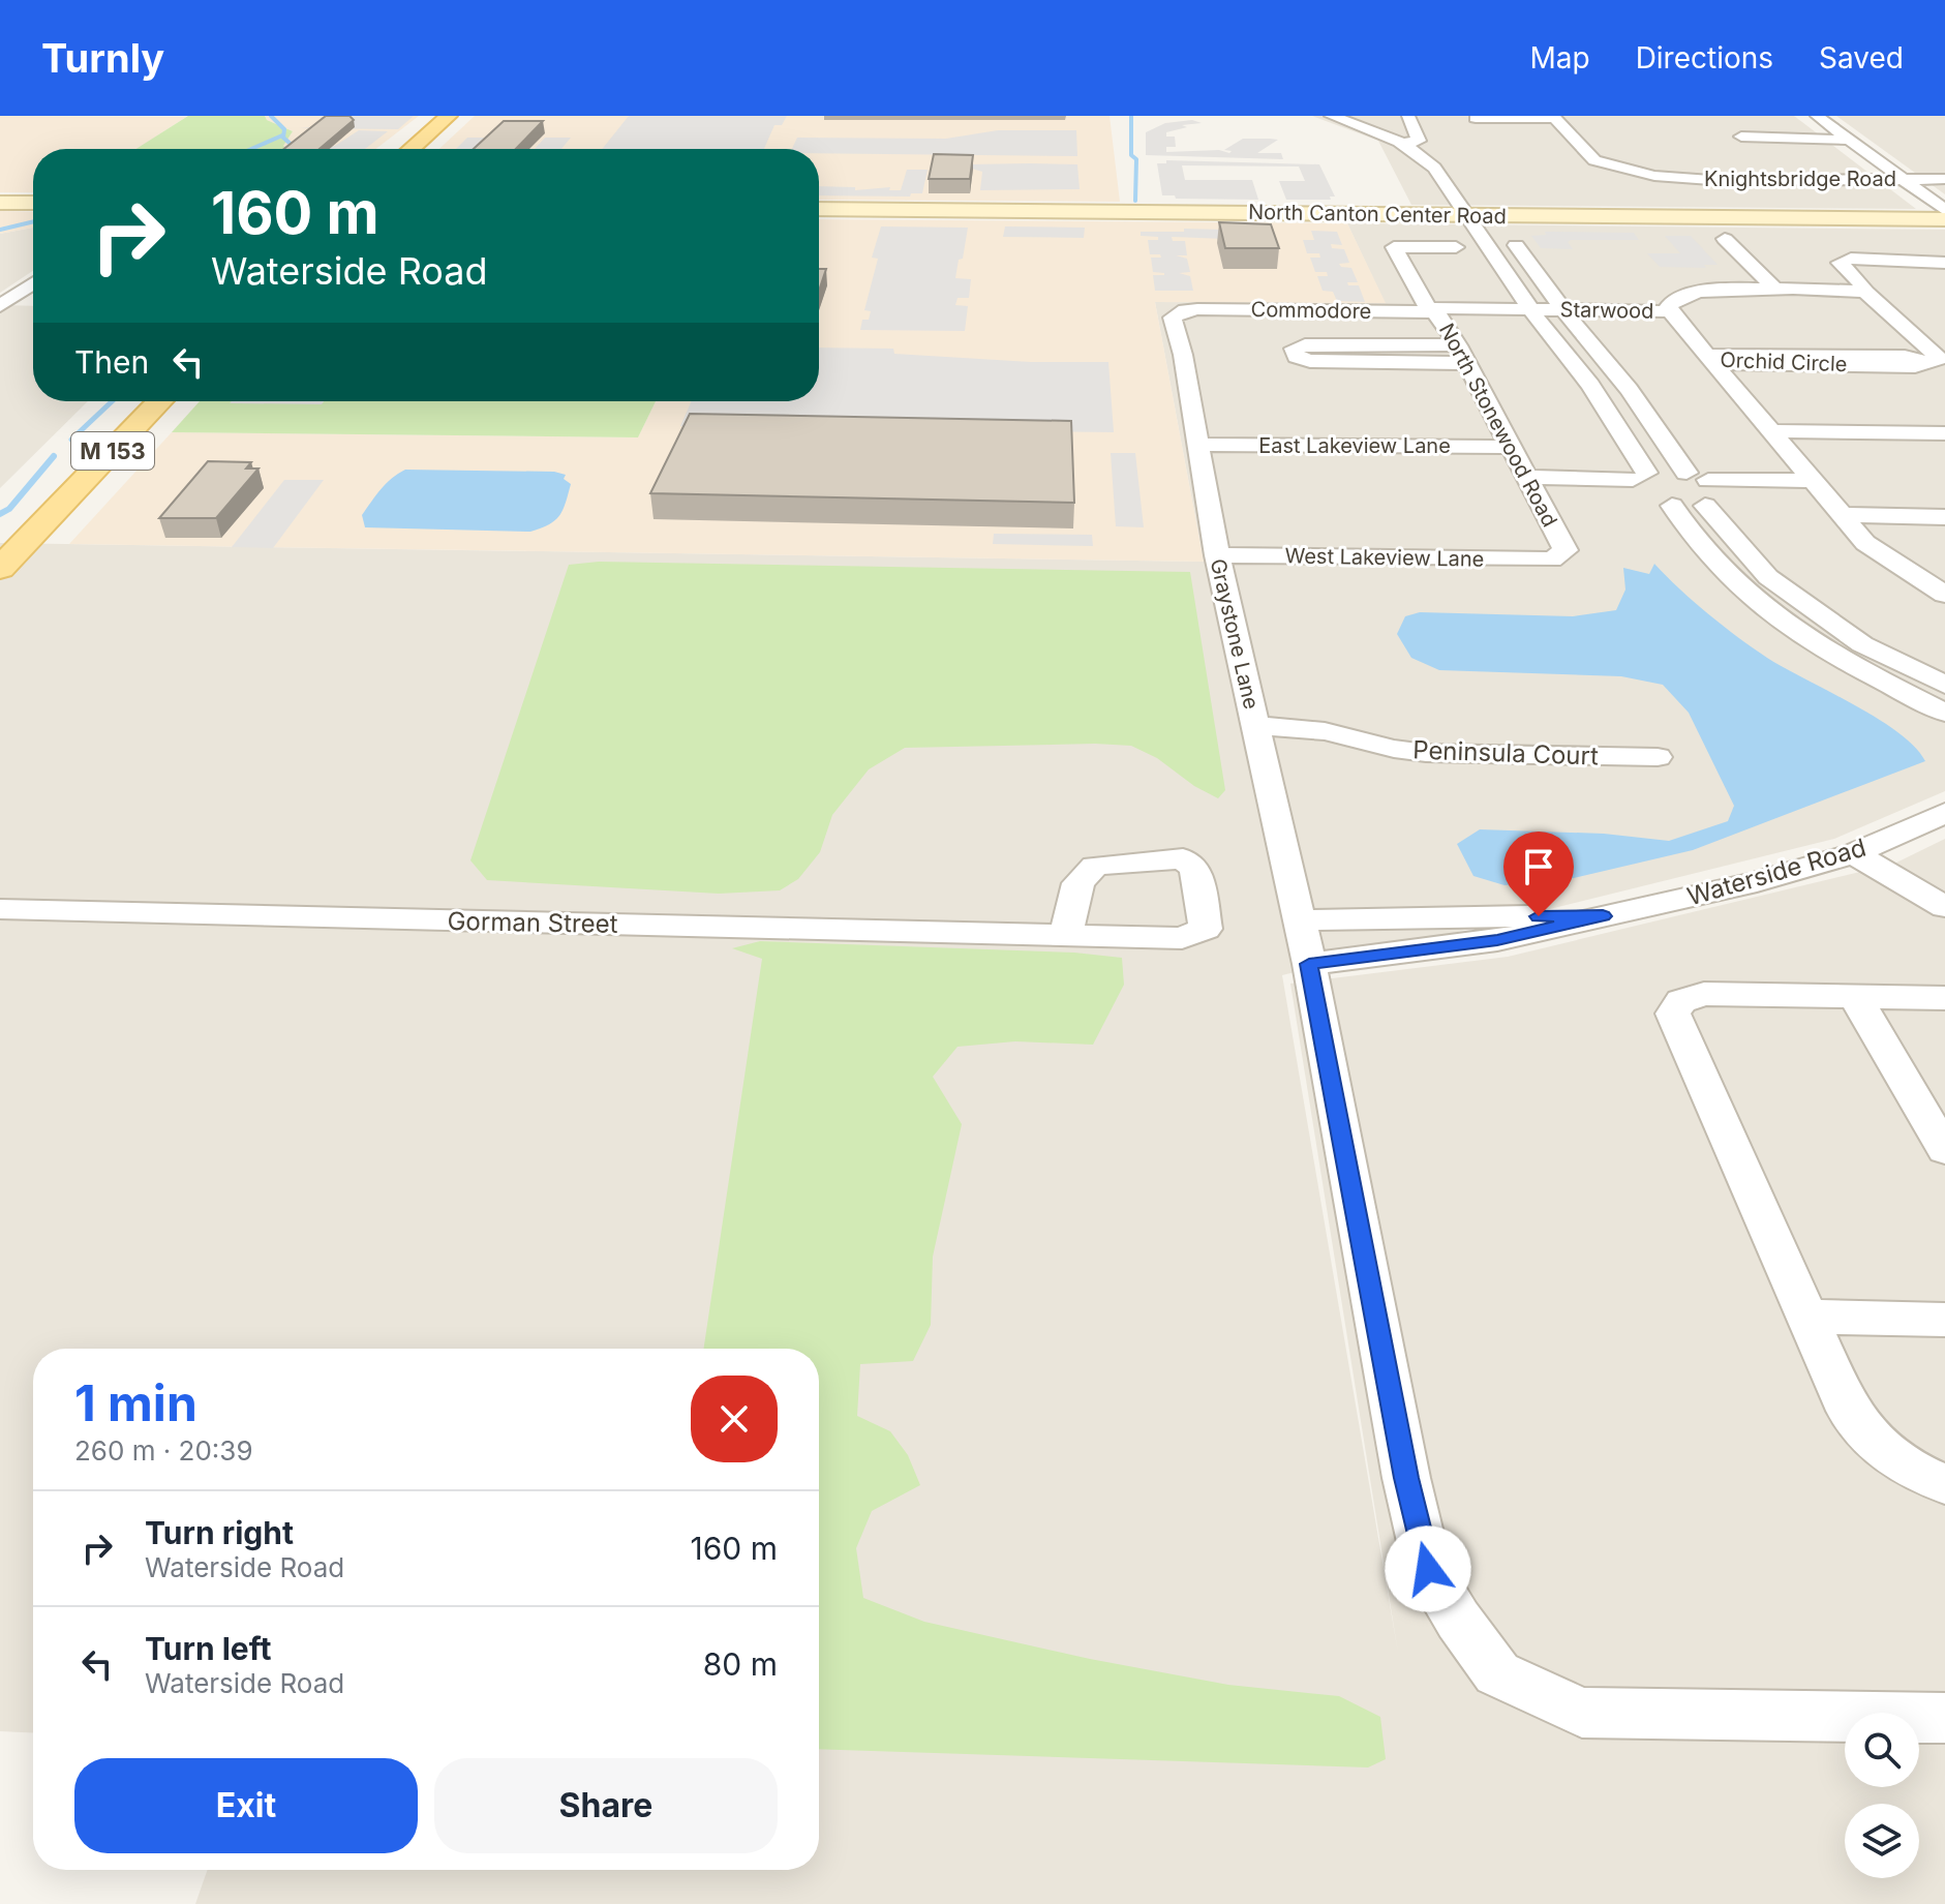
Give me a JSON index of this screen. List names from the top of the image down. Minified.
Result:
{"streets":{"main road":["North Canton Center Road","M 153"],"street":["Knightsbridge Road","Commodore","Starwood","Orchid Circle","North Stonewood Road","East Lakeview Lane","West Lakeview Lane","Graystone Lane","Peninsula Court","Waterside Road","Gorman Street"]},"crossings":[["Commodore","Starwood"],["Commodore","North Stonewood Road"],["Commodore","Graystone Lane"],["Starwood","Orchid Circle"],["Starwood","North Stonewood Road"],["North Stonewood Road","East Lakeview Lane"],["North Stonewood Road","West Lakeview Lane"],["East Lakeview Lane","Graystone Lane"],["West Lakeview Lane","Graystone Lane"],["Graystone Lane","Peninsula Court"],["Graystone Lane","Waterside Road"]],"page":{"header":"Turnly","nav":["Map","Directions","Saved"],"turn":["160 m","Waterside Road"],"then":"Then","heading":["1 min","260 m · 20:39"],"list":[{"name":"Turn right","note":"Waterside Road","value":"160 m"},{"name":"Turn left","note":"Waterside Road","value":"80 m"}],"buttons":["Exit","Share"]}}
